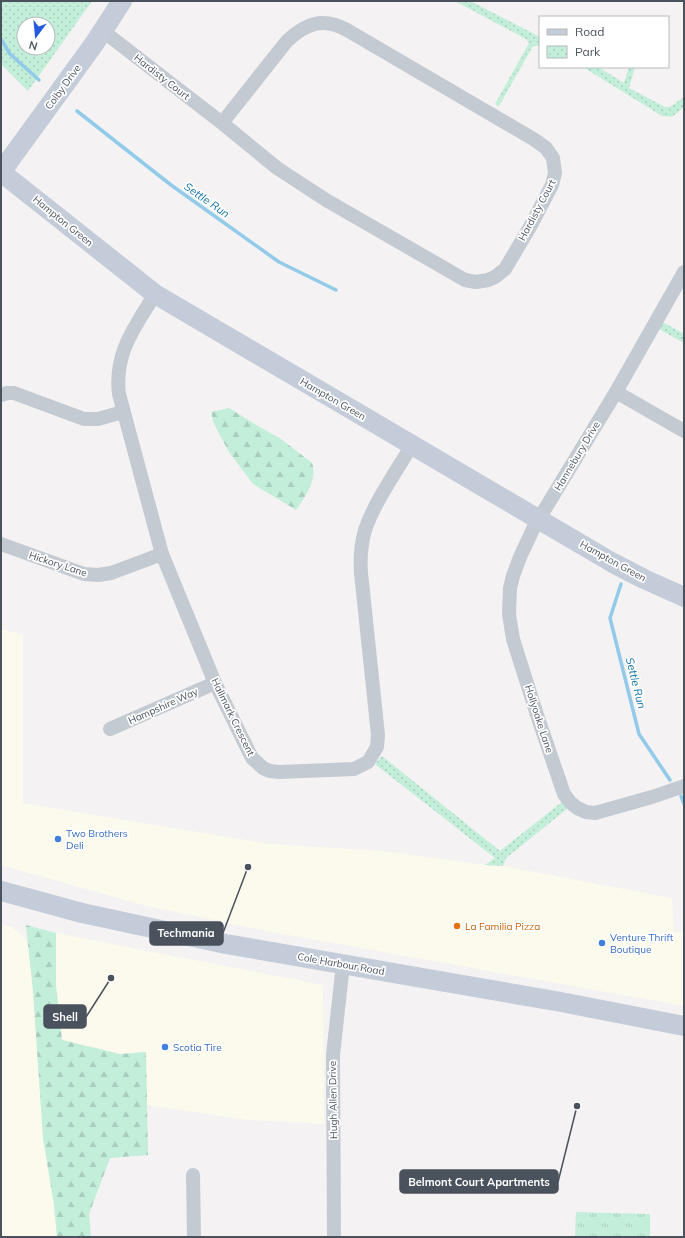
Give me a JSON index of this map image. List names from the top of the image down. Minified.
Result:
{"streets":{"street":["Hardisty Court","Colby Drive","Hampton Green","Hannebury Drive","Hickory Lane","Hampshire Way","Hallmark Crescent","Hollyoake Lane","Cole Harbour Road","Hugh Allen Drive"]},"crossings":[["Hardisty Court","Colby Drive"],["Colby Drive","Hampton Green"],["Hampton Green","Hannebury Drive"],["Hampton Green","Hallmark Crescent"],["Hampton Green","Hollyoake Lane"],["Hannebury Drive","Hollyoake Lane"],["Hickory Lane","Hallmark Crescent"],["Hampshire Way","Hallmark Crescent"],["Cole Harbour Road","Hugh Allen Drive"]],"water":["Settle Run"],"places":["Two Brothers Deli","Techmania","La Familia Pizza","Venture Thrift Boutique","Shell","Scotia Tire","Belmont Court Apartments"],"legend":["Road","Park"],"north":"bottom"}
